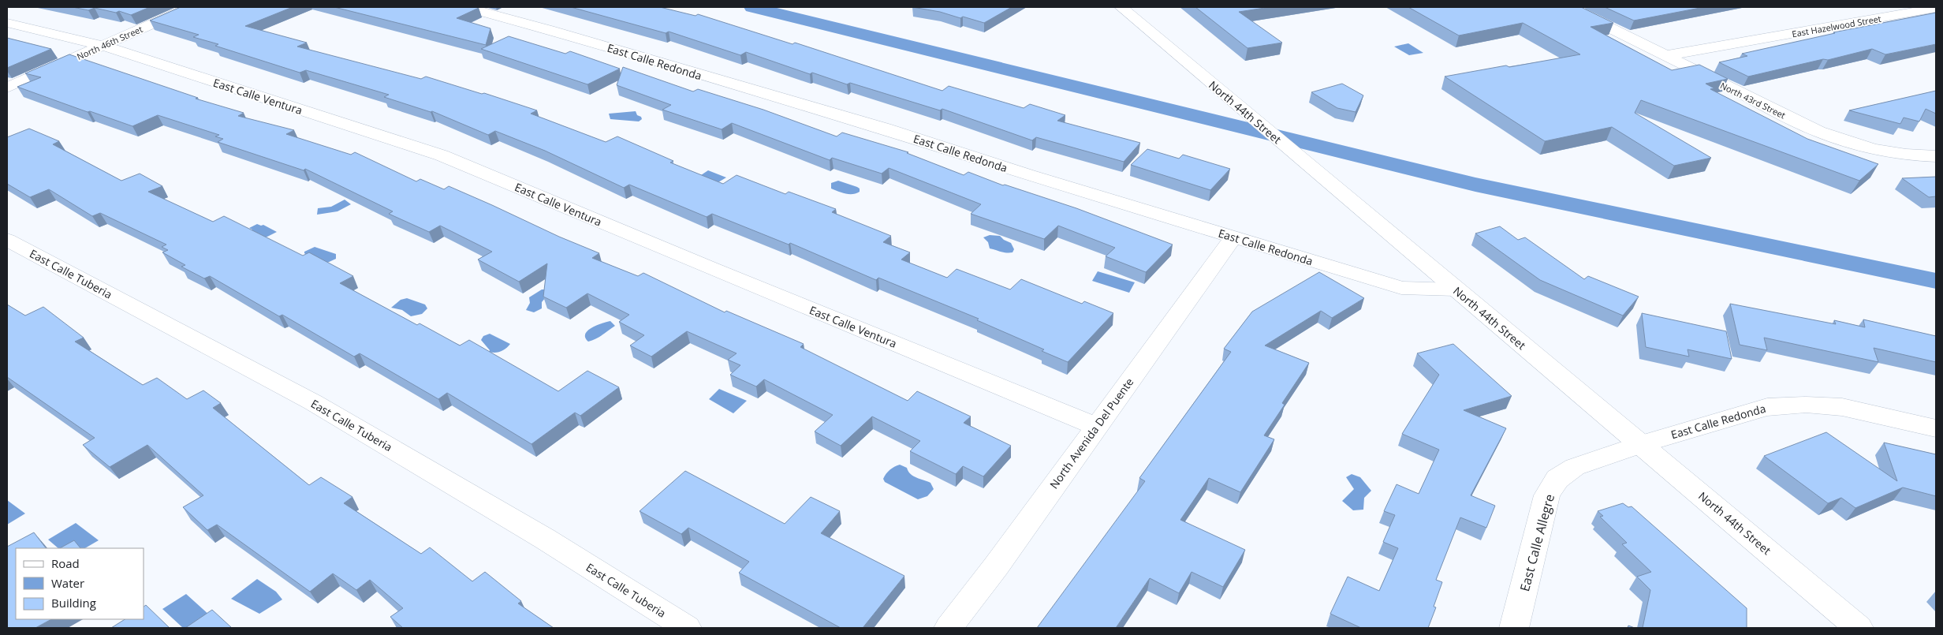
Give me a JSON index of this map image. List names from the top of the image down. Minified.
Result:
{"streets":{"street":["East Hazelwood Street","North 46th Street","East Calle Redonda","East Calle Ventura","North 43rd Street","North 44th Street","East Calle Tuberia","North Avenida Del Puente","East Calle Allegre"]},"crossings":[["East Hazelwood Street","North 43rd Street"],["North 46th Street","East Calle Ventura"],["East Calle Redonda","North 44th Street"],["East Calle Redonda","North Avenida Del Puente"],["East Calle Redonda","East Calle Allegre"],["East Calle Ventura","North Avenida Del Puente"],["North 44th Street","East Calle Allegre"]],"legend":["Road","Water","Building"]}
